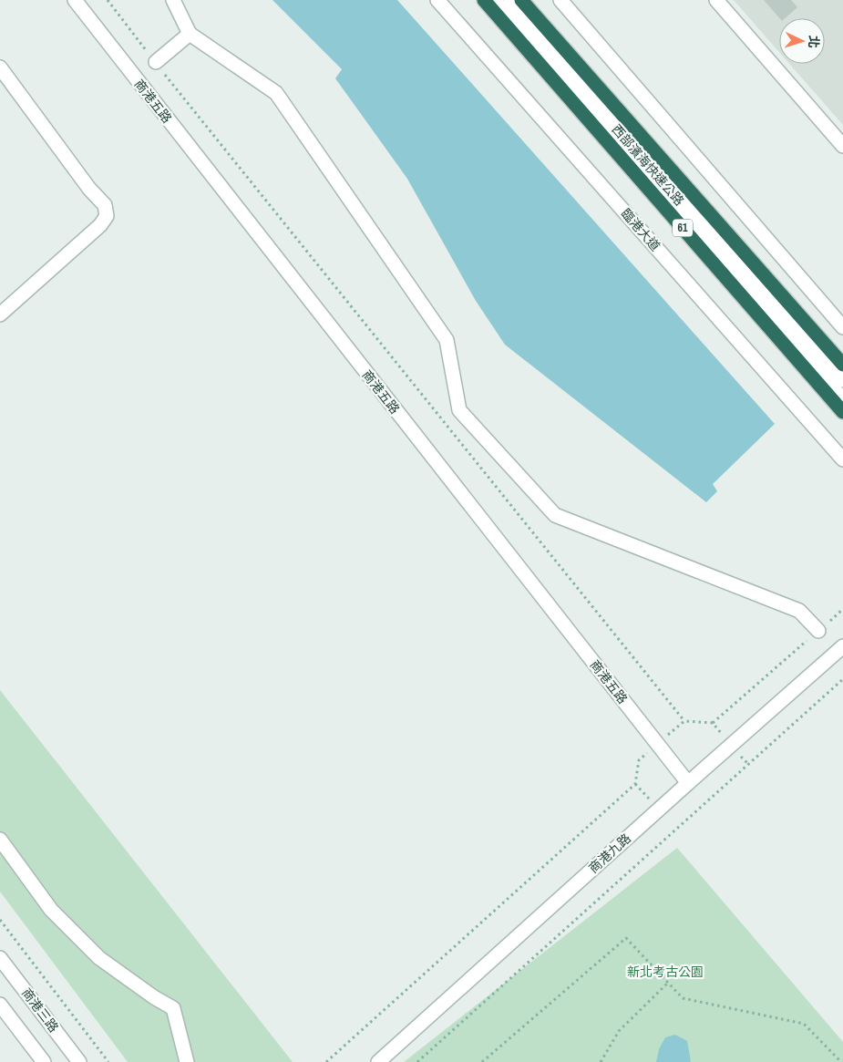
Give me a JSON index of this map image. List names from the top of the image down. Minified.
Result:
{"streets":{"highway":["西部濱海快速公路","61"],"street":["商港五路","臨港大道","商港九路","商港三路"]},"crossings":[["商港五路","商港九路"]],"parks":["新北考古公園"],"north":"right"}
